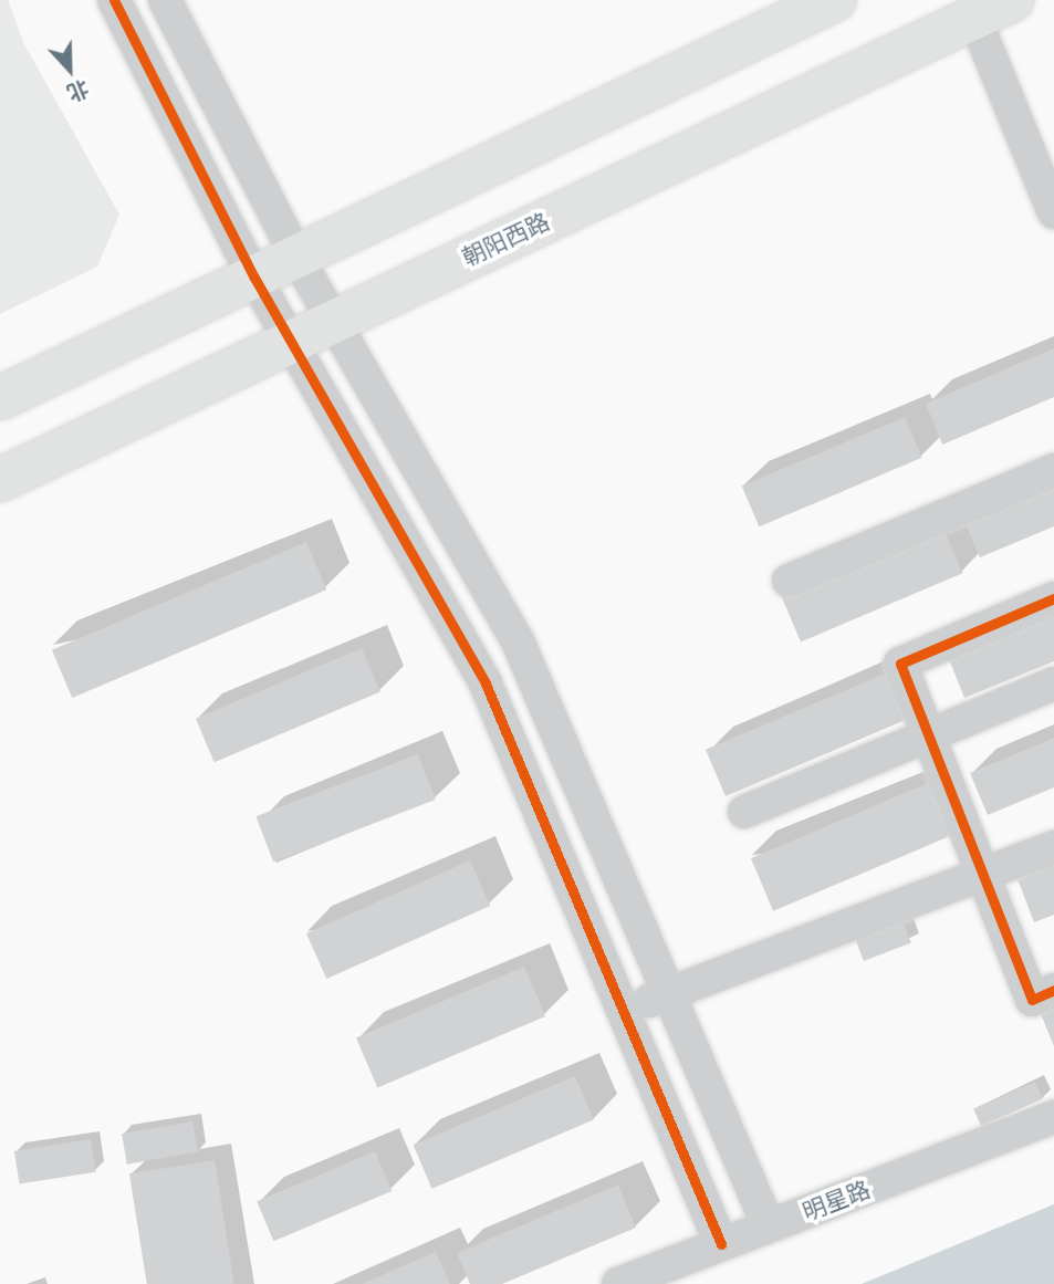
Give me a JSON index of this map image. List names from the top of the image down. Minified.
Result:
{"streets":{"main road":["朝阳西路"],"street":["明星路"]},"north":"bottom"}
